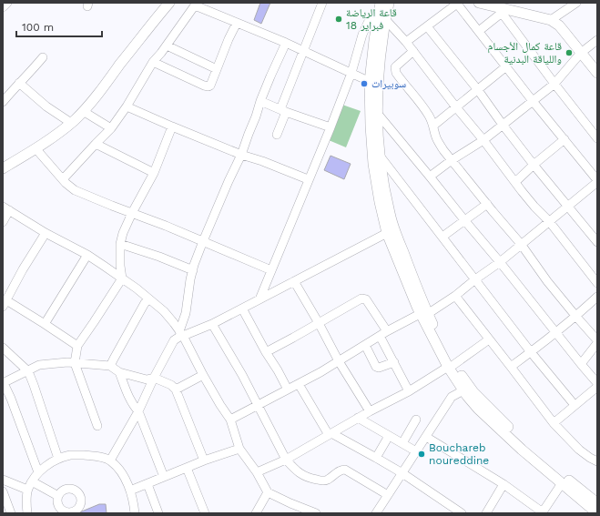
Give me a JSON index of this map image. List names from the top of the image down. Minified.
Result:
{"places":["قاعة الرياضة 18 فبراير","قاعة كمال الأجسام واللياقة البدنية","سوبيرات","Bouchareb noureddine"],"scale_bar":"100 m"}
